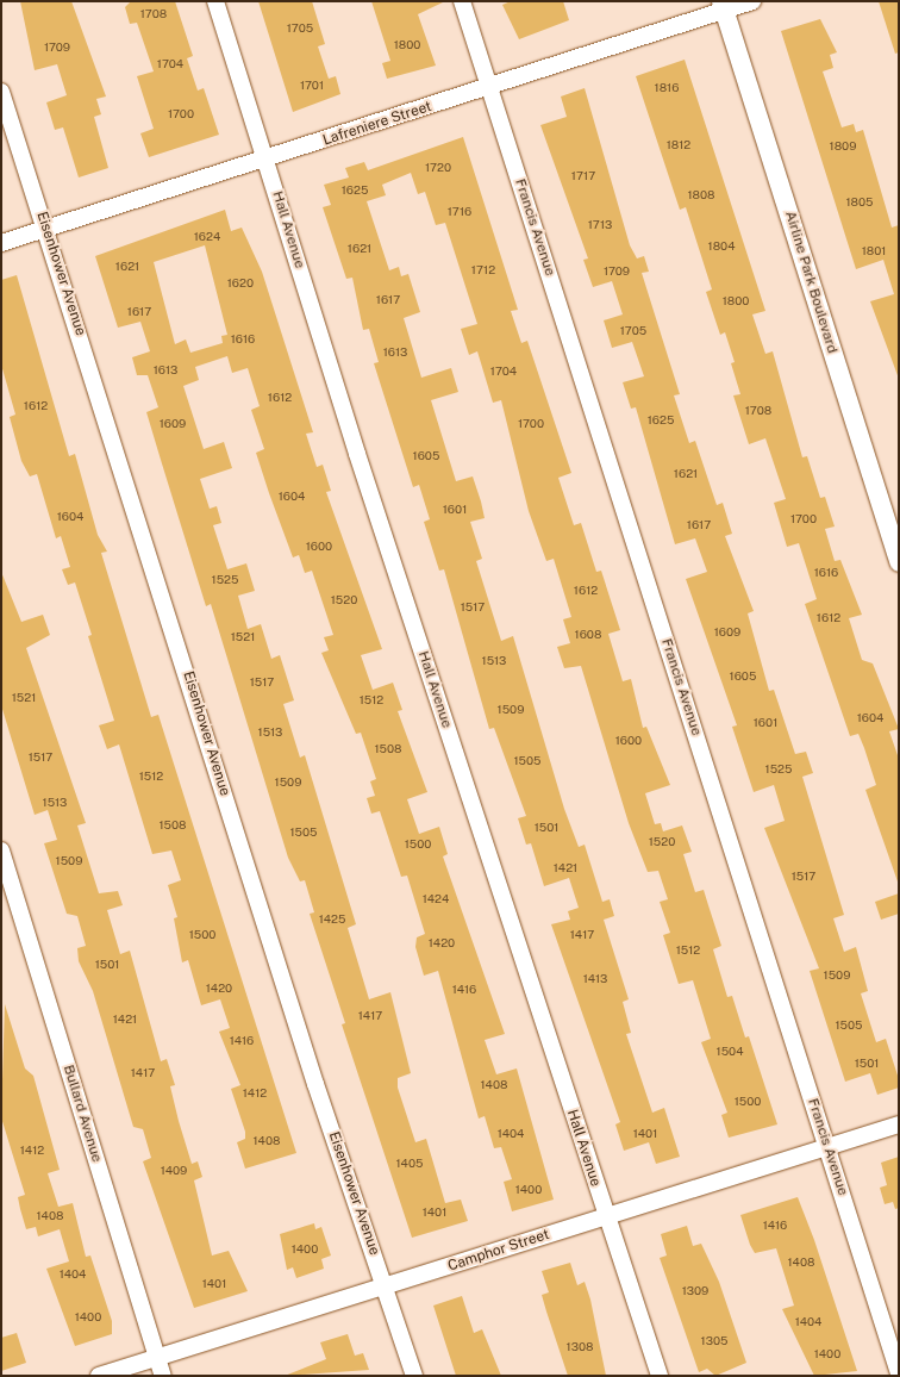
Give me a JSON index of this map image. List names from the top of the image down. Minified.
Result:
{"streets":{"street":["Lafreniere Street","Francis Avenue","Hall Avenue","Eisenhower Avenue","Airline Park Boulevard","Bullard Avenue","Camphor Street"]},"crossings":[["Lafreniere Street","Francis Avenue"],["Lafreniere Street","Hall Avenue"],["Lafreniere Street","Eisenhower Avenue"],["Lafreniere Street","Airline Park Boulevard"],["Francis Avenue","Camphor Street"],["Hall Avenue","Camphor Street"],["Eisenhower Avenue","Camphor Street"],["Bullard Avenue","Camphor Street"]],"house_numbers":["1708","1705","1800","1709","1704","1701","1816","1700","1812","1809","1720","1717","1625","1808","1805","1716","1713","1624","1804","1621","1801","1621","1712","1709","1620","1617","1800","1617","1705","1616","1613","1613","1704","1612","1612","1708","1625","1609","1700","1605","1621","1604","1601","1604","1700","1617","1600","1616","1525","1612","1520","1517","1612","1609","1608","1521","1513","1605","1517","1521","1512","1509","1604","1601","1513","1600","1508","1517","1505","1525","1512","1509","1513","1508","1501","1505","1520","1500","1509","1421","1517","1424","1425","1500","1417","1420","1512","1501","1509","1413","1420","1416","1417","1421","1505","1416","1504","1501","1417","1408","1412","1500","1404","1401","1408","1412","1405","1409","1400","1401","1408","1416","1400","1408","1404","1401","1309","1400","1404","1305","1308","1400"]}
